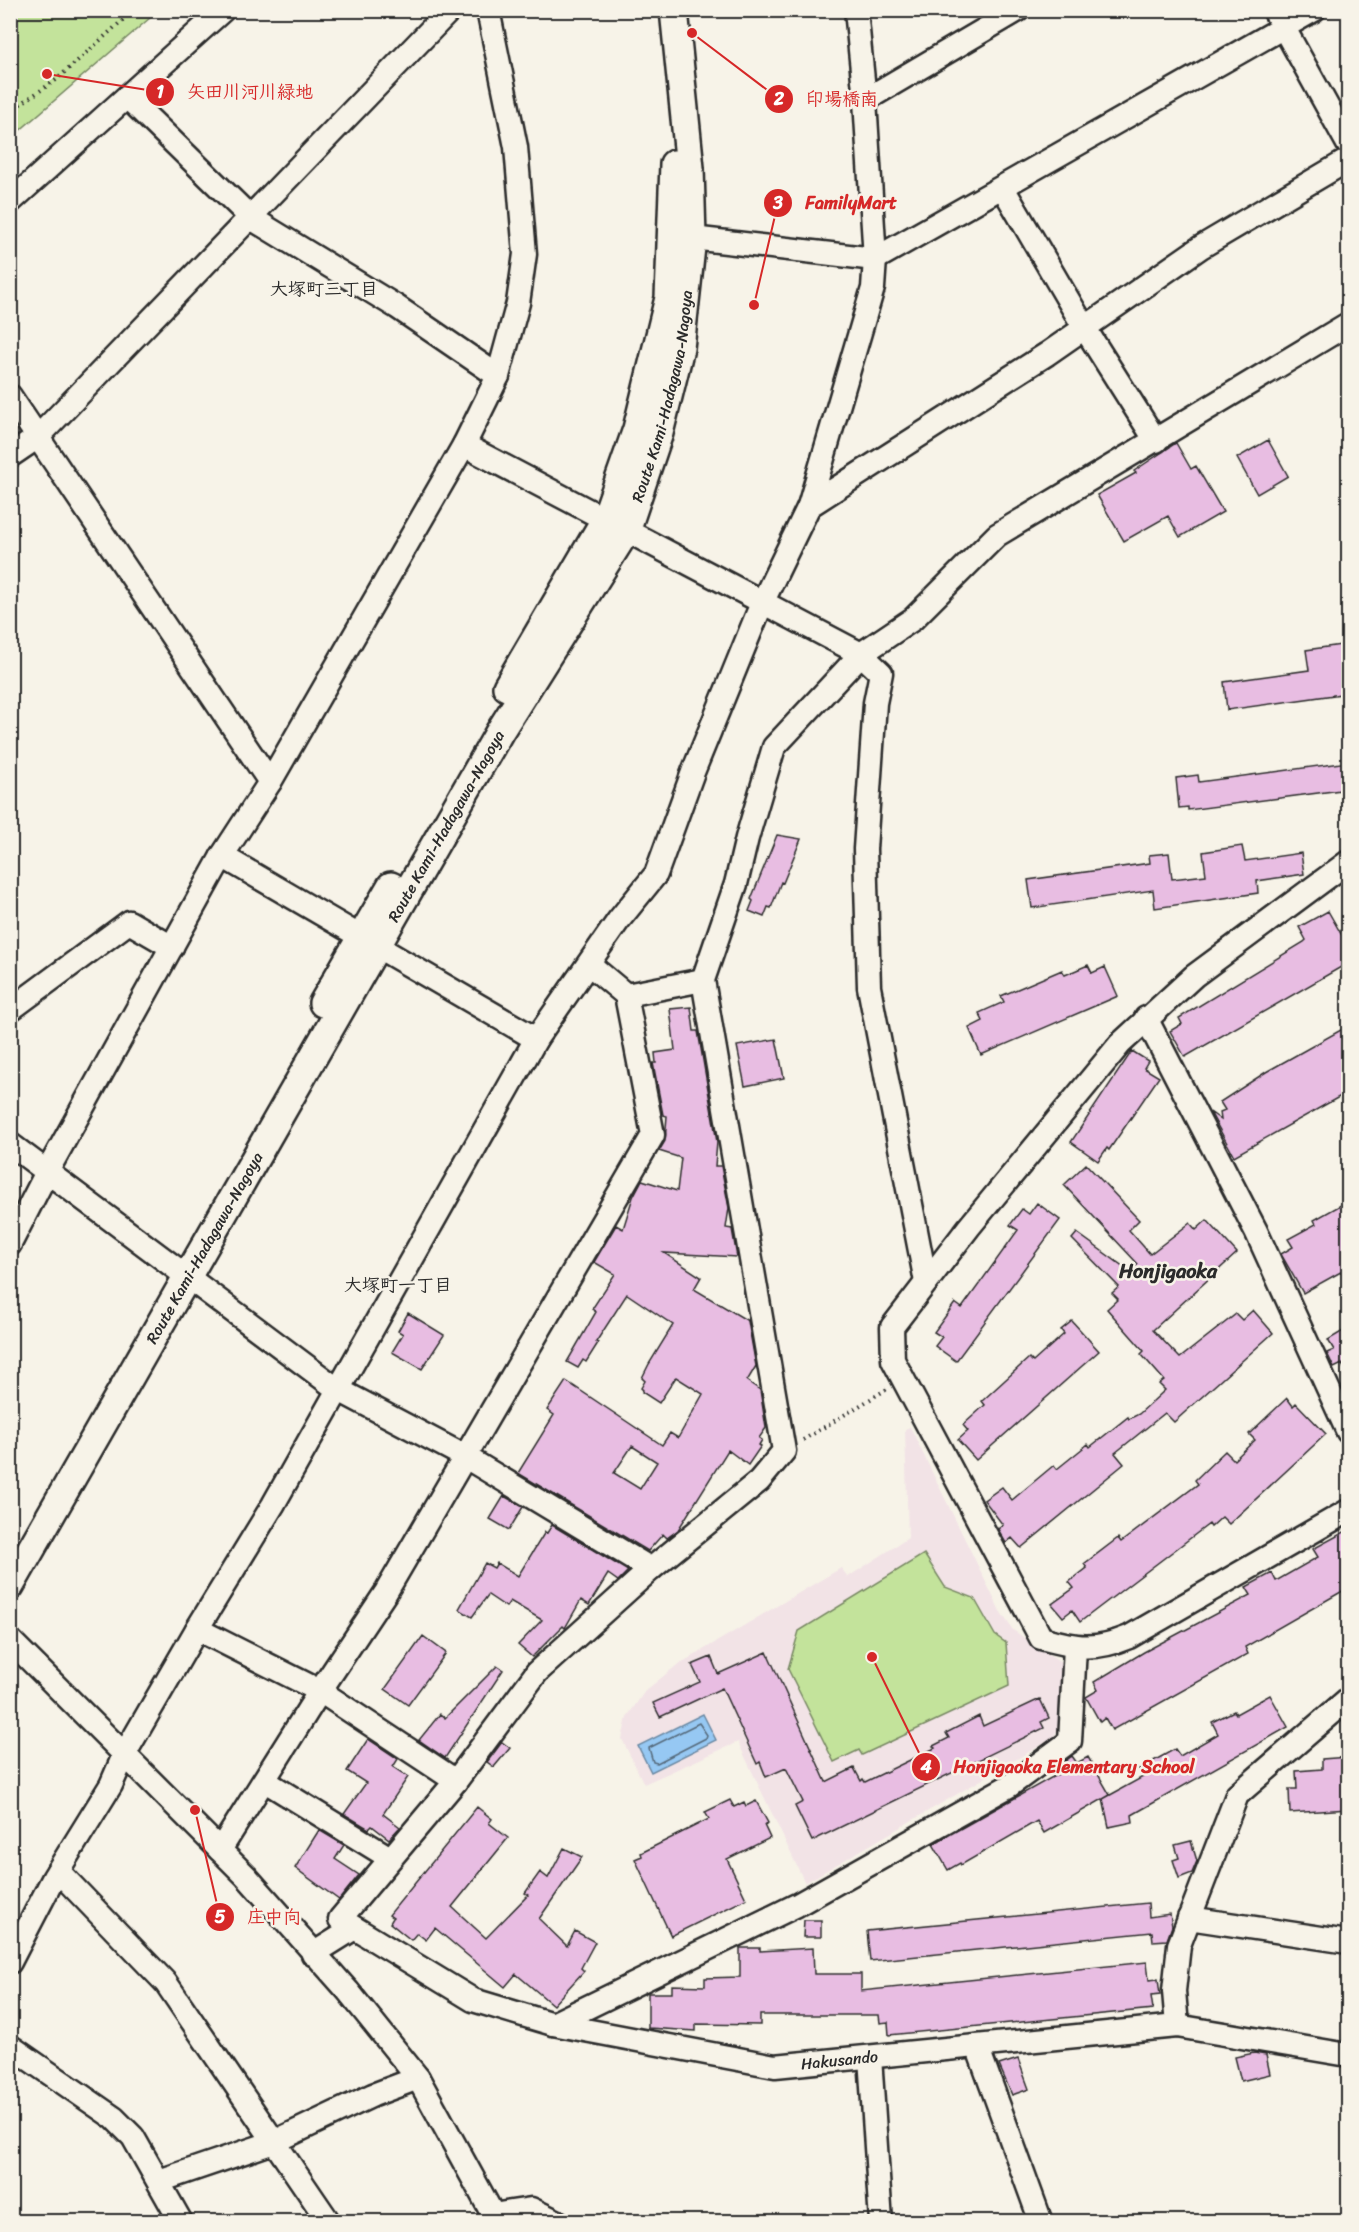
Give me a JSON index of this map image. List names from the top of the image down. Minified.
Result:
{"streets":{"main road":["Route Kami-Hadagawa-Nagoya"],"street":["Hakusando"]},"districts":["大塚町三丁目","Honjigaoka","大塚町一丁目"],"places":["印場橋南","矢田川河川緑地","FamilyMart","Honjigaoka Elementary School","庄中向"]}
